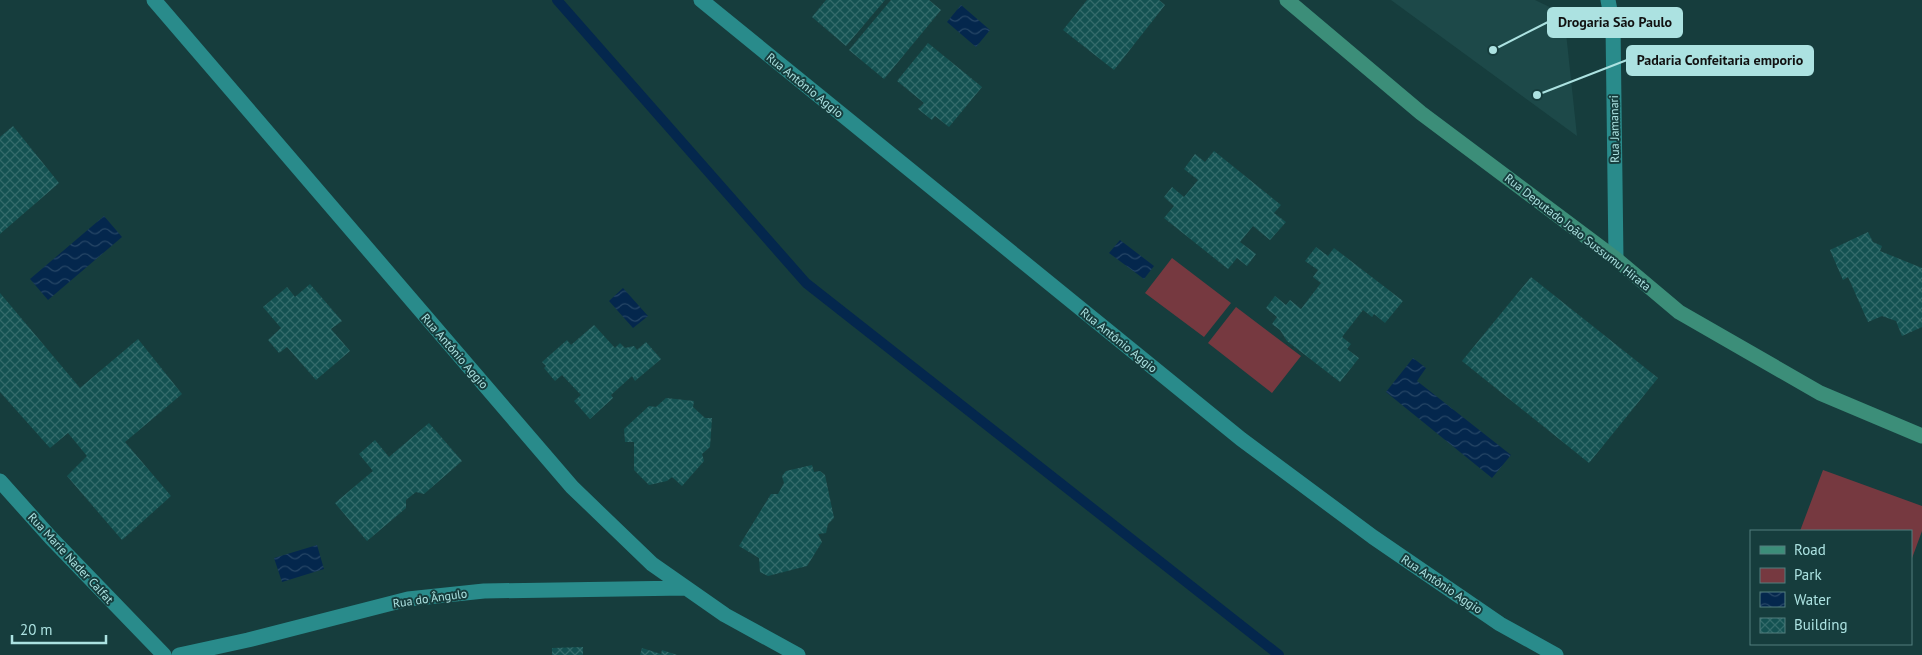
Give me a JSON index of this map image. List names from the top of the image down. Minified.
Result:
{"streets":{"main road":["Rua Deputado João Sussumu Hirata"],"street":["Rua Antônio Aggio","Rua Jamanari","Rua Marie Nader Calfat","Rua do Ângulo"]},"crossings":[["Rua Antônio Aggio","Rua do Ângulo"],["Rua Jamanari","Rua Deputado João Sussumu Hirata"]],"places":["Drogaria São Paulo","Padaria Confeitaria emporio"],"legend":["Road","Park","Water","Building"],"scale_bar":"20 m"}
